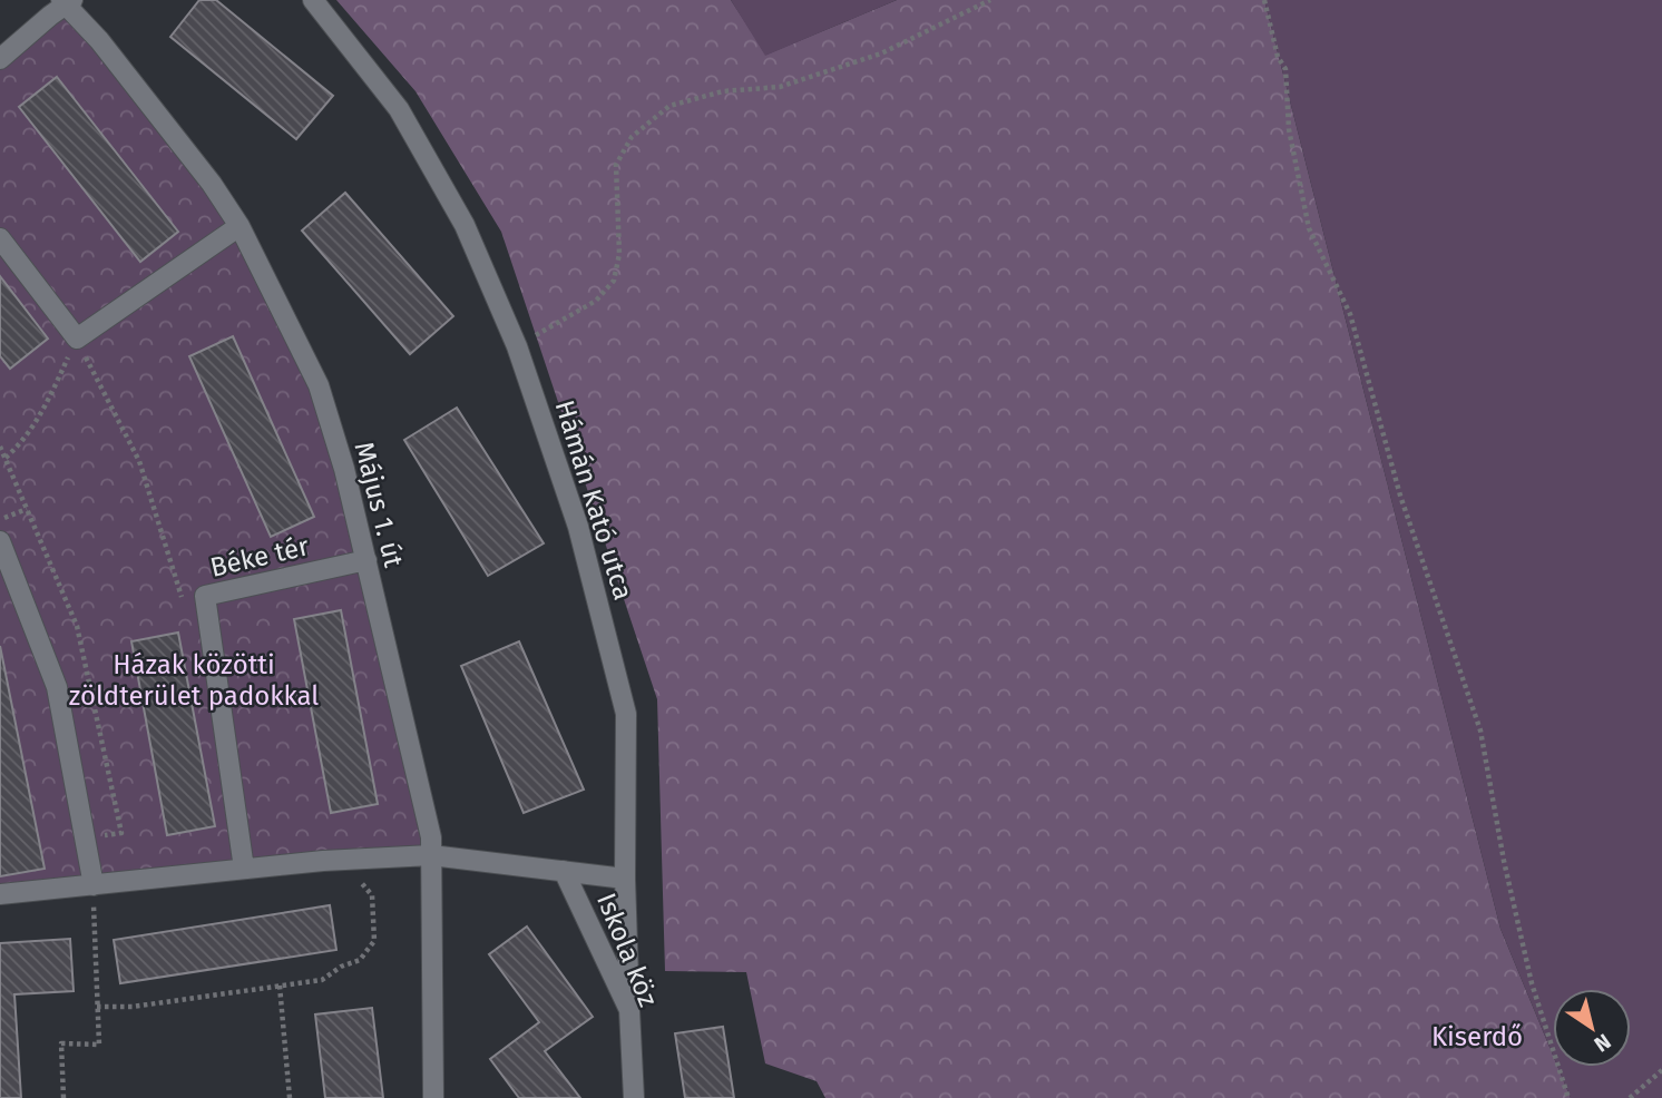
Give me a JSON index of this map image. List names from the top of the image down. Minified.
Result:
{"streets":{"street":["Hámán Kató utca","Május 1. út","Béke tér","Iskola köz"]},"crossings":[["Hámán Kató utca","Iskola köz"],["Május 1. út","Béke tér"]],"parks":["Házak közötti zöldterület padokkal","Kiserdő"],"north":"bottom right"}
